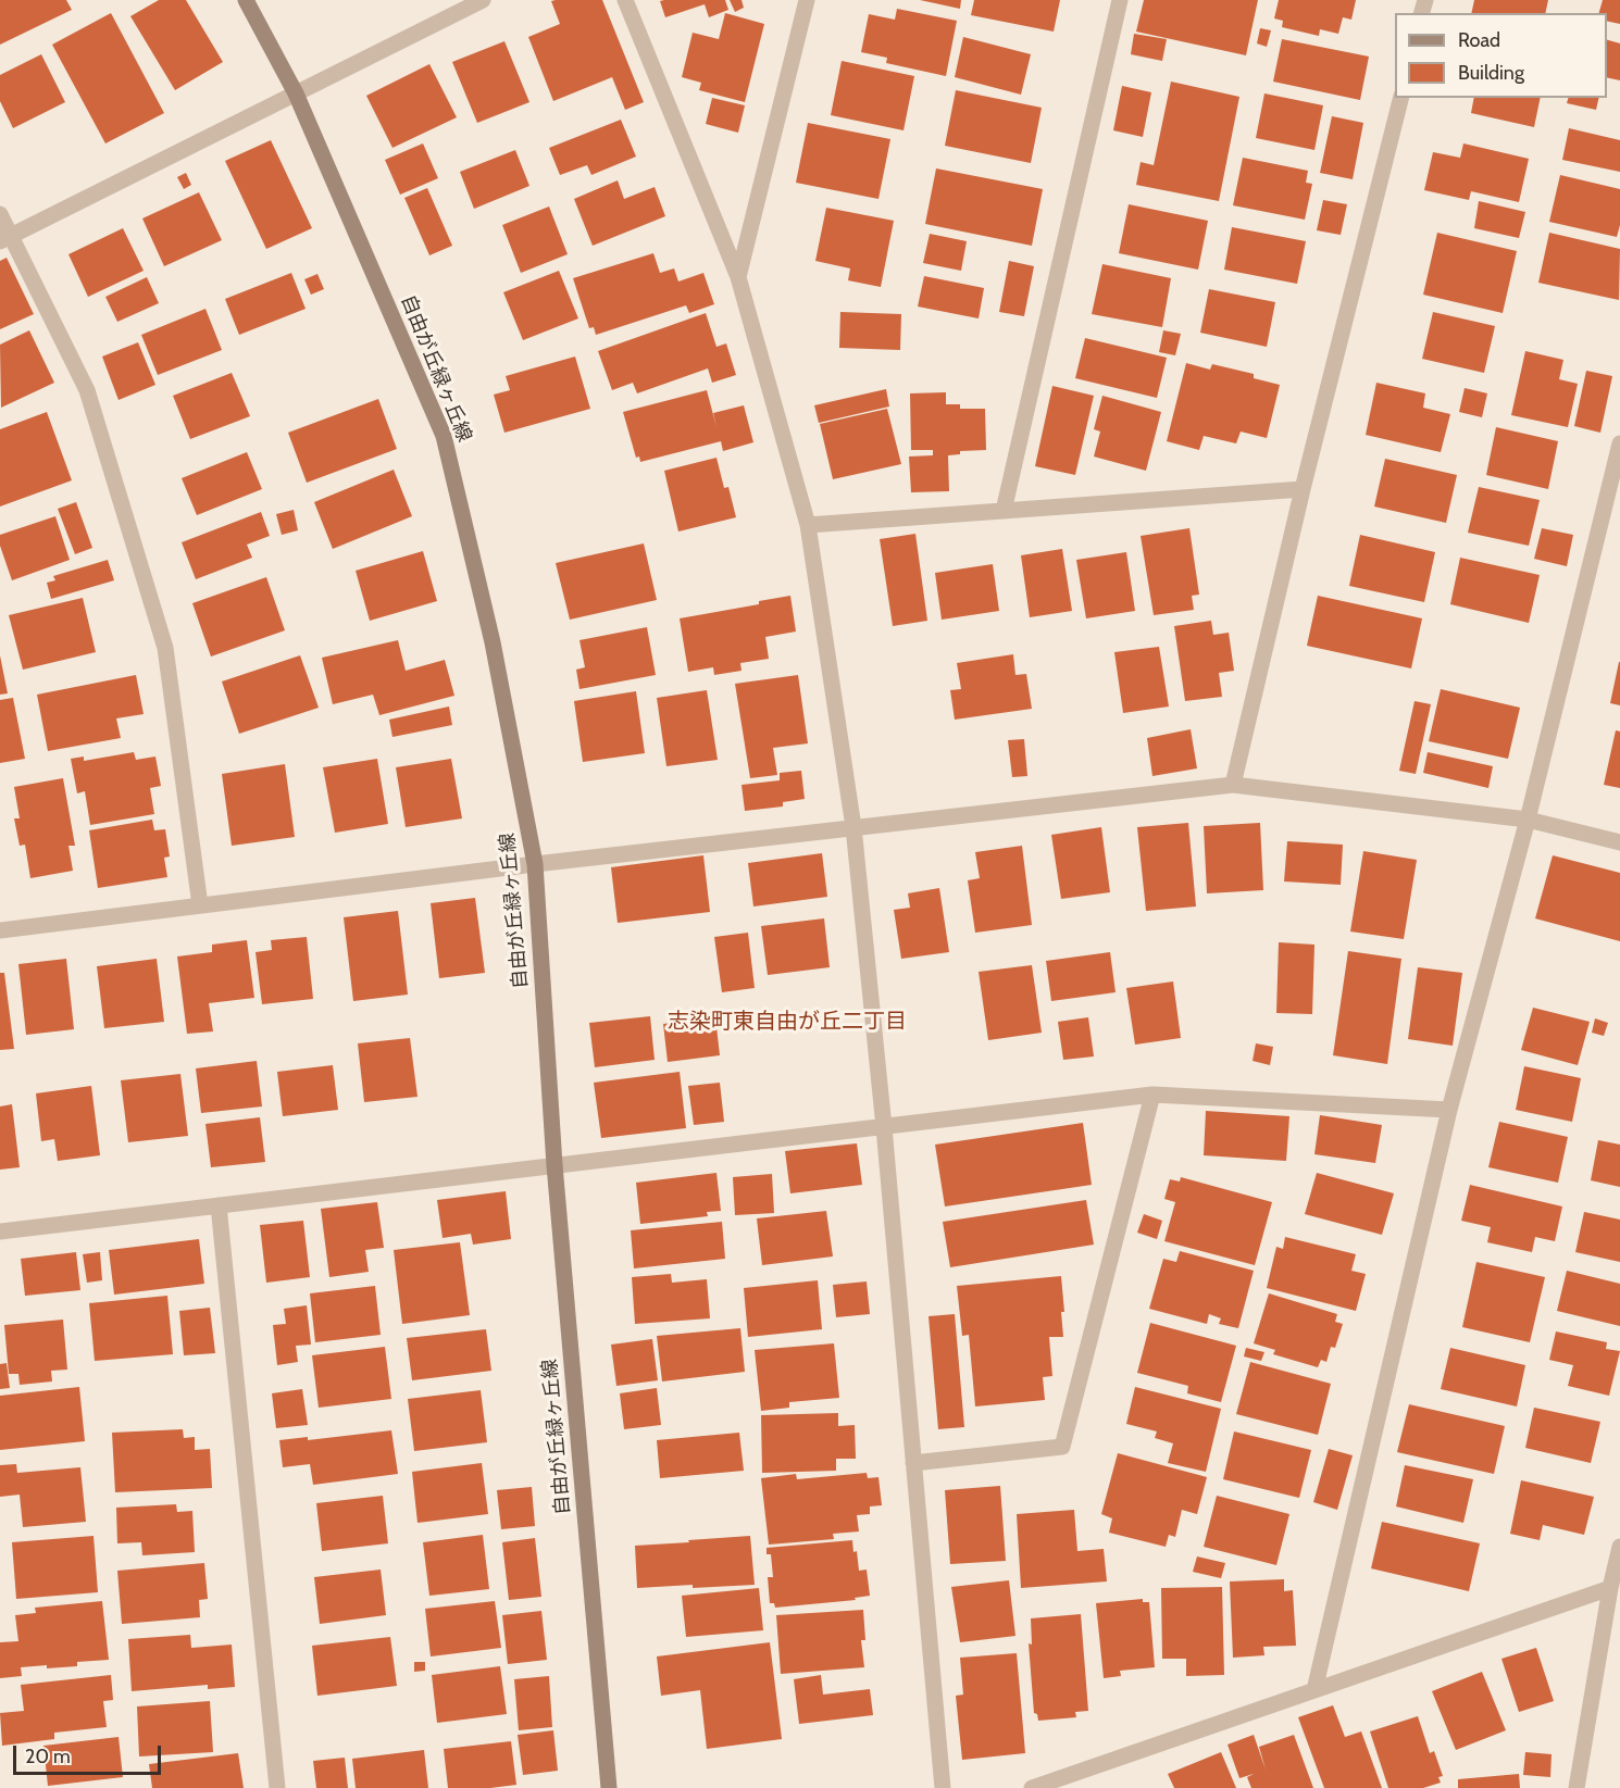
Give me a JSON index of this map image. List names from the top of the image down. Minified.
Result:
{"streets":{"street":["自由が丘緑ヶ丘線"]},"districts":["志染町東自由が丘二丁目"],"legend":["Road","Building"],"scale_bar":"20 m"}
